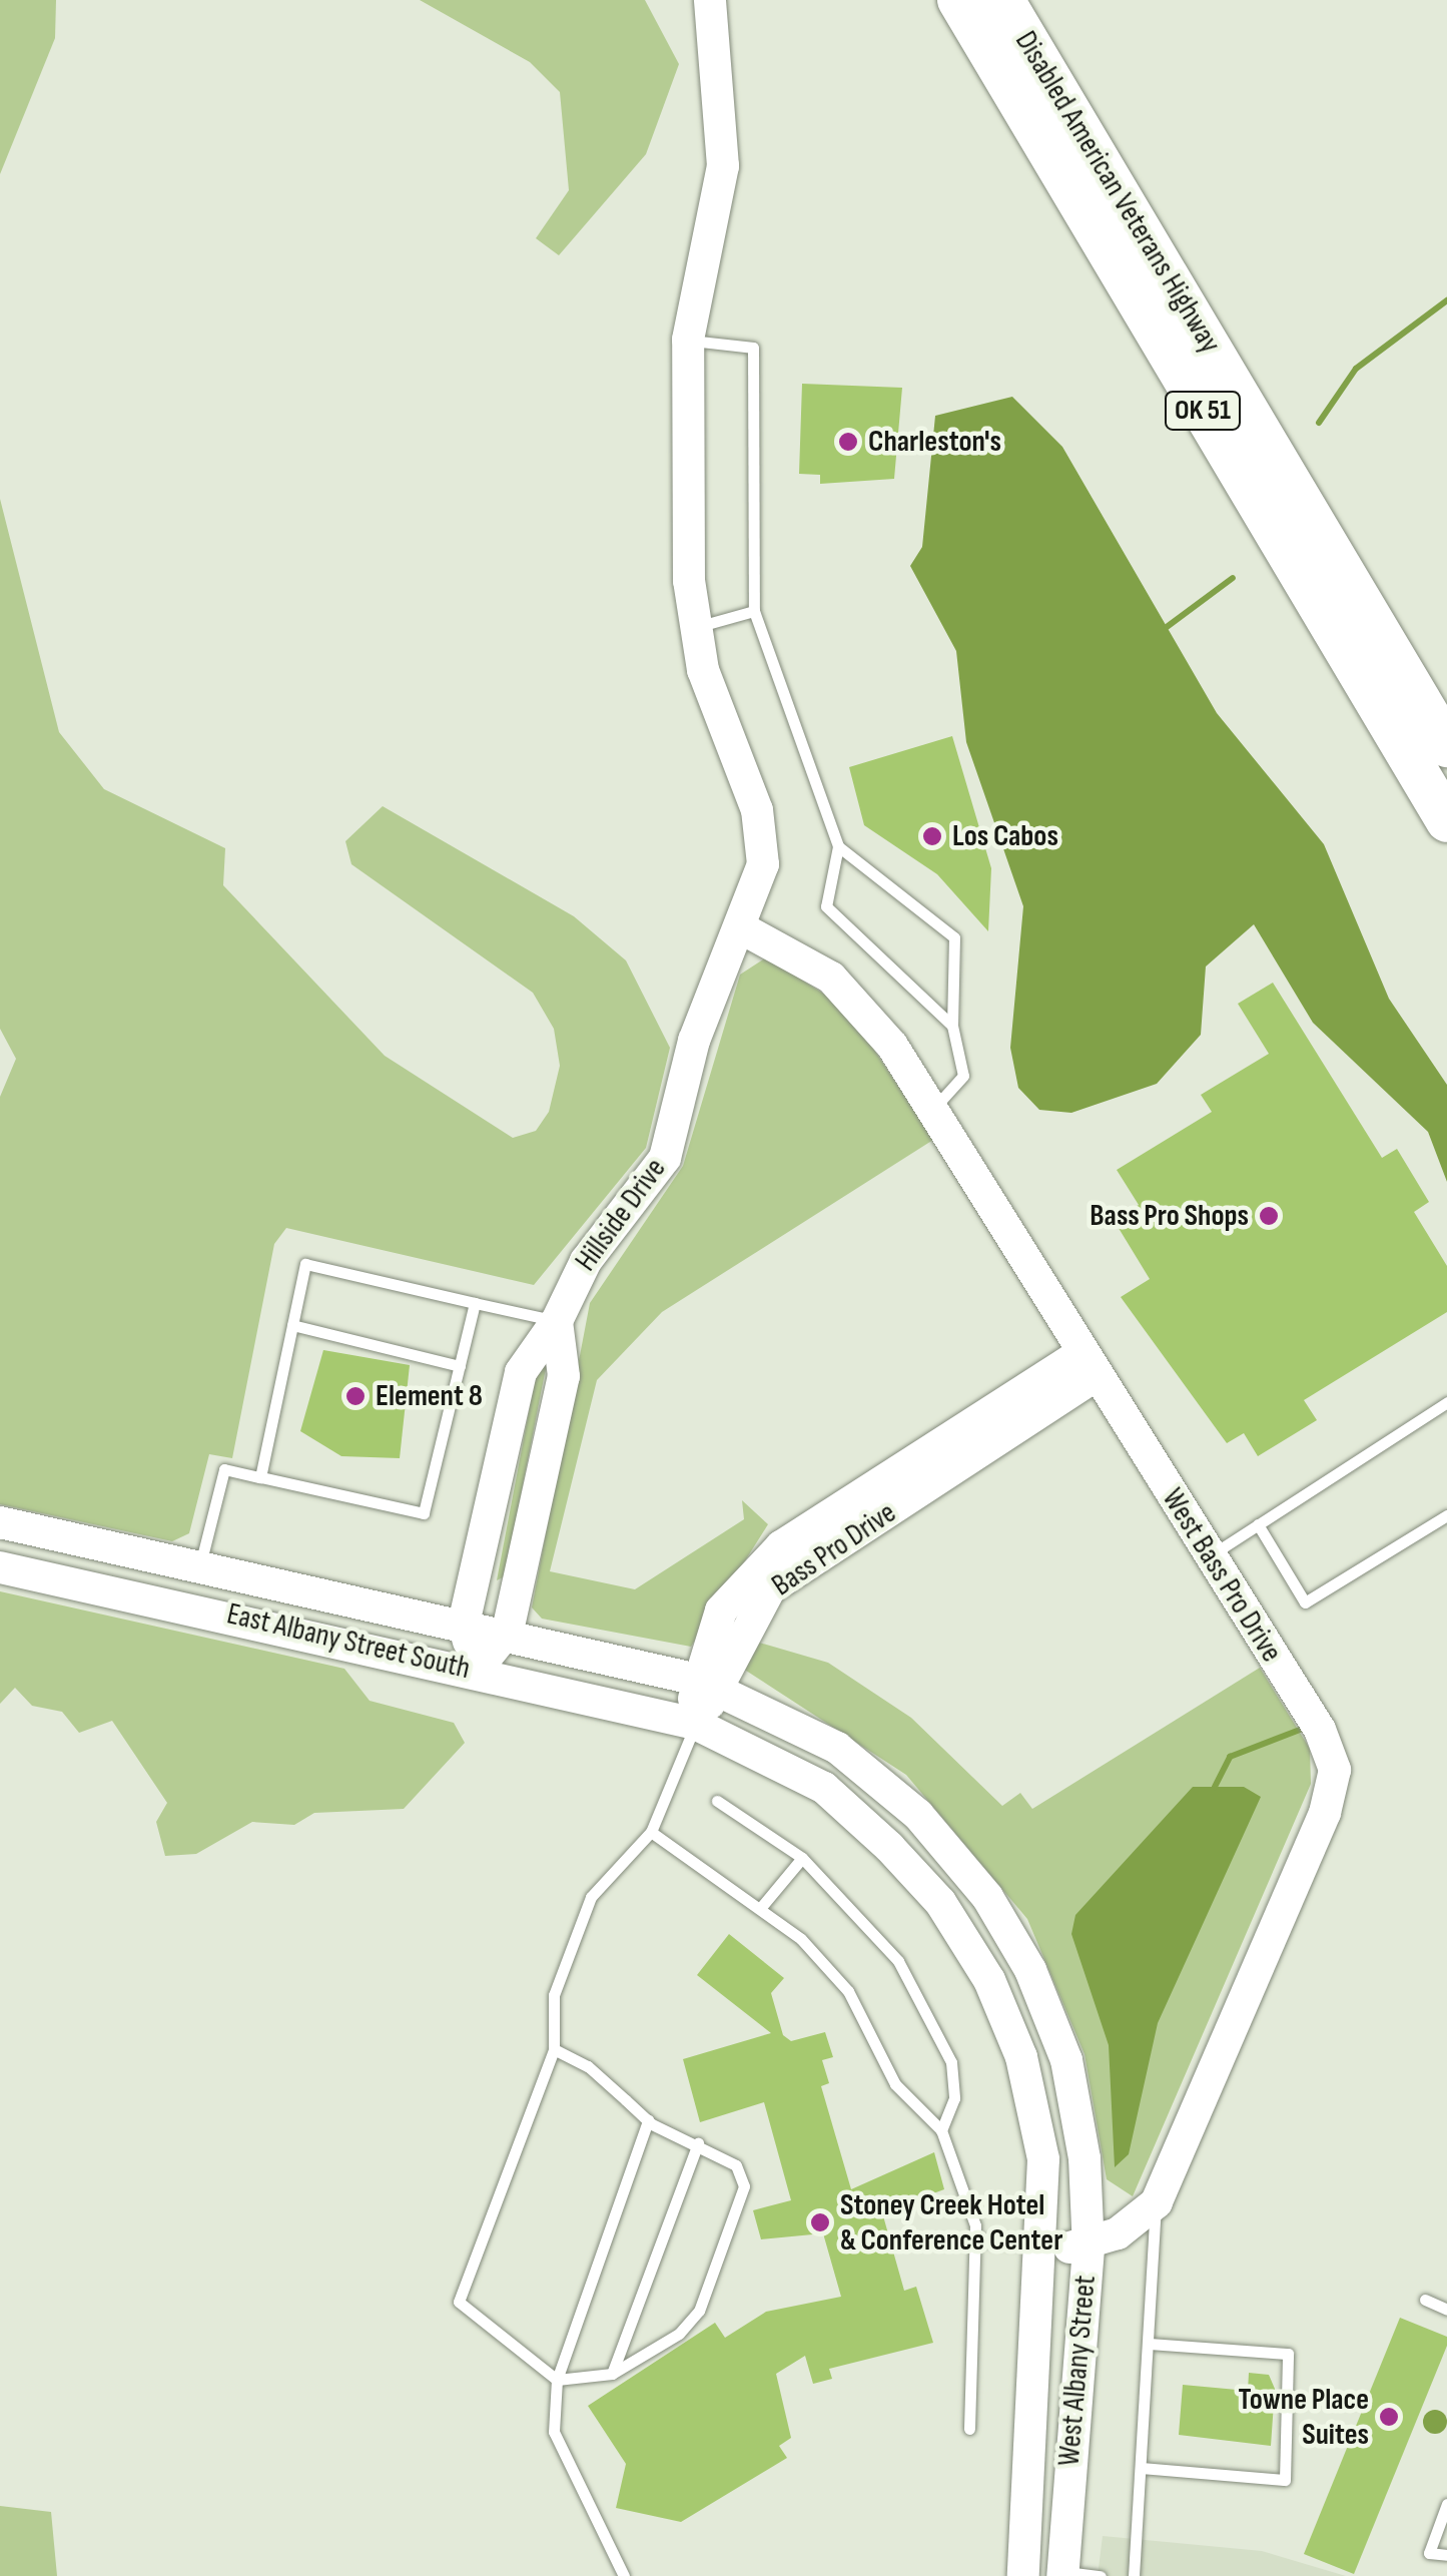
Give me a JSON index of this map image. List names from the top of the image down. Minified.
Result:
{"streets":{"highway":["Disabled American Veterans Highway","OK 51"],"street":["Hillside Drive","Bass Pro Drive","West Bass Pro Drive","East Albany Street South","West Albany Street"]},"crossings":[["Hillside Drive","West Bass Pro Drive"],["Hillside Drive","East Albany Street South"],["Bass Pro Drive","West Bass Pro Drive"],["Bass Pro Drive","East Albany Street South"],["Bass Pro Drive","West Albany Street"],["East Albany Street South","West Albany Street"]],"places":["Charleston's","Los Cabos","Bass Pro Shops","Element 8","Stoney Creek Hotel & Conference Center","Towne Place Suites"]}
